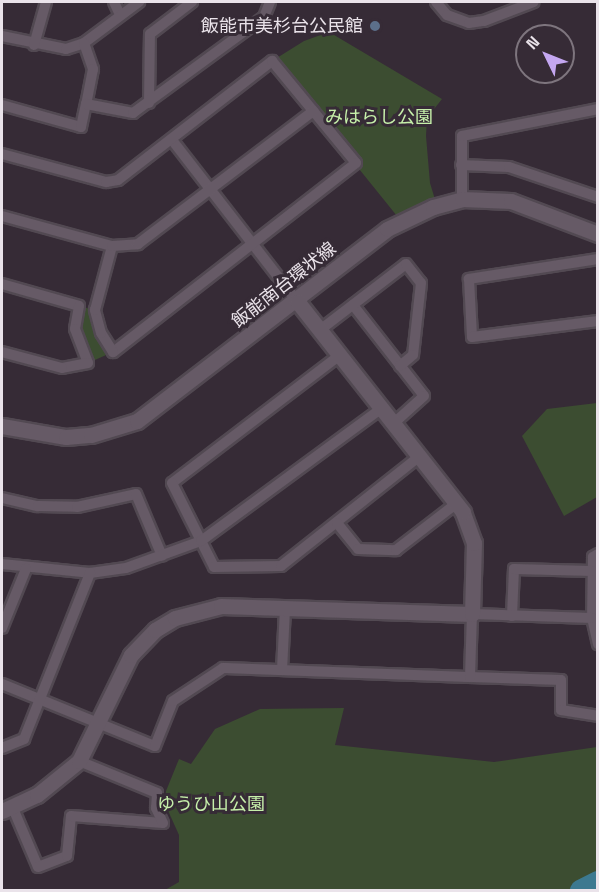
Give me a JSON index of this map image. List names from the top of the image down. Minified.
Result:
{"streets":{"street":["飯能南台環状線"]},"parks":["みはらし公園","ゆうひ山公園"],"places":["飯能市美杉台公民館"],"north":"top left"}
